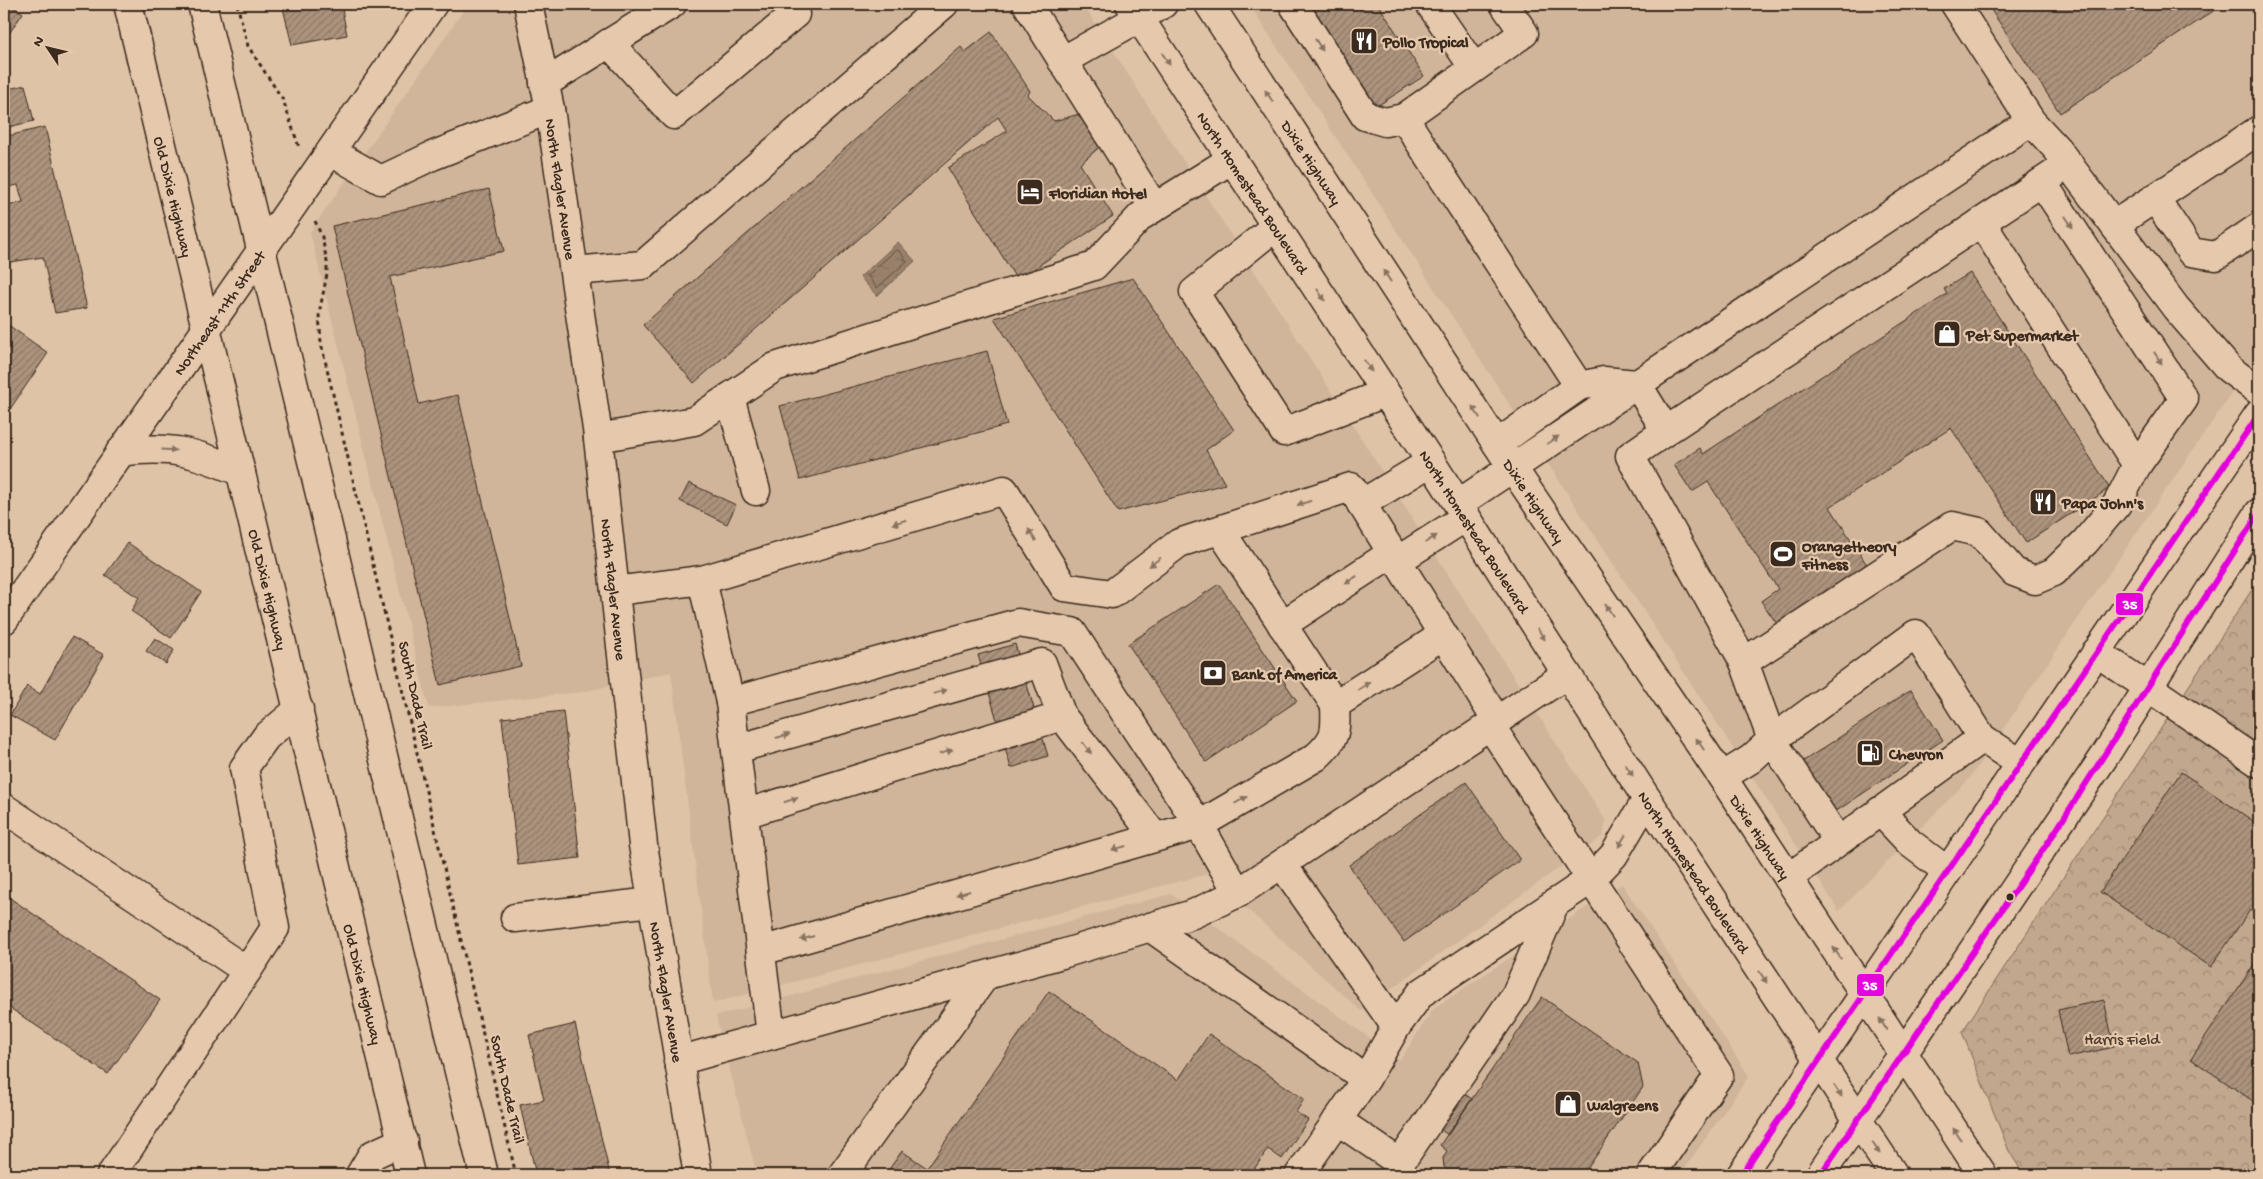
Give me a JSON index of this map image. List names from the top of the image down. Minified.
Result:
{"streets":{"main road":["Dixie Highway","North Flagler Avenue","North Homestead Boulevard","Old Dixie Highway","Northeast 11th Street"],"path":["South Dade Trail"]},"crossings":[["Old Dixie Highway","Northeast 11th Street"]],"parks":["Harris Field"],"places":{"restaurant":["Pollo Tropical","Papa John's"],"hotel":["Floridian Hotel"],"shop":["Pet Supermarket","Walgreens"],"sports":["Orangetheory Fitness"],"bank":["Bank of America"],"fuel station":["Chevron"]},"lines":["transit line 35"],"north":"top left"}
